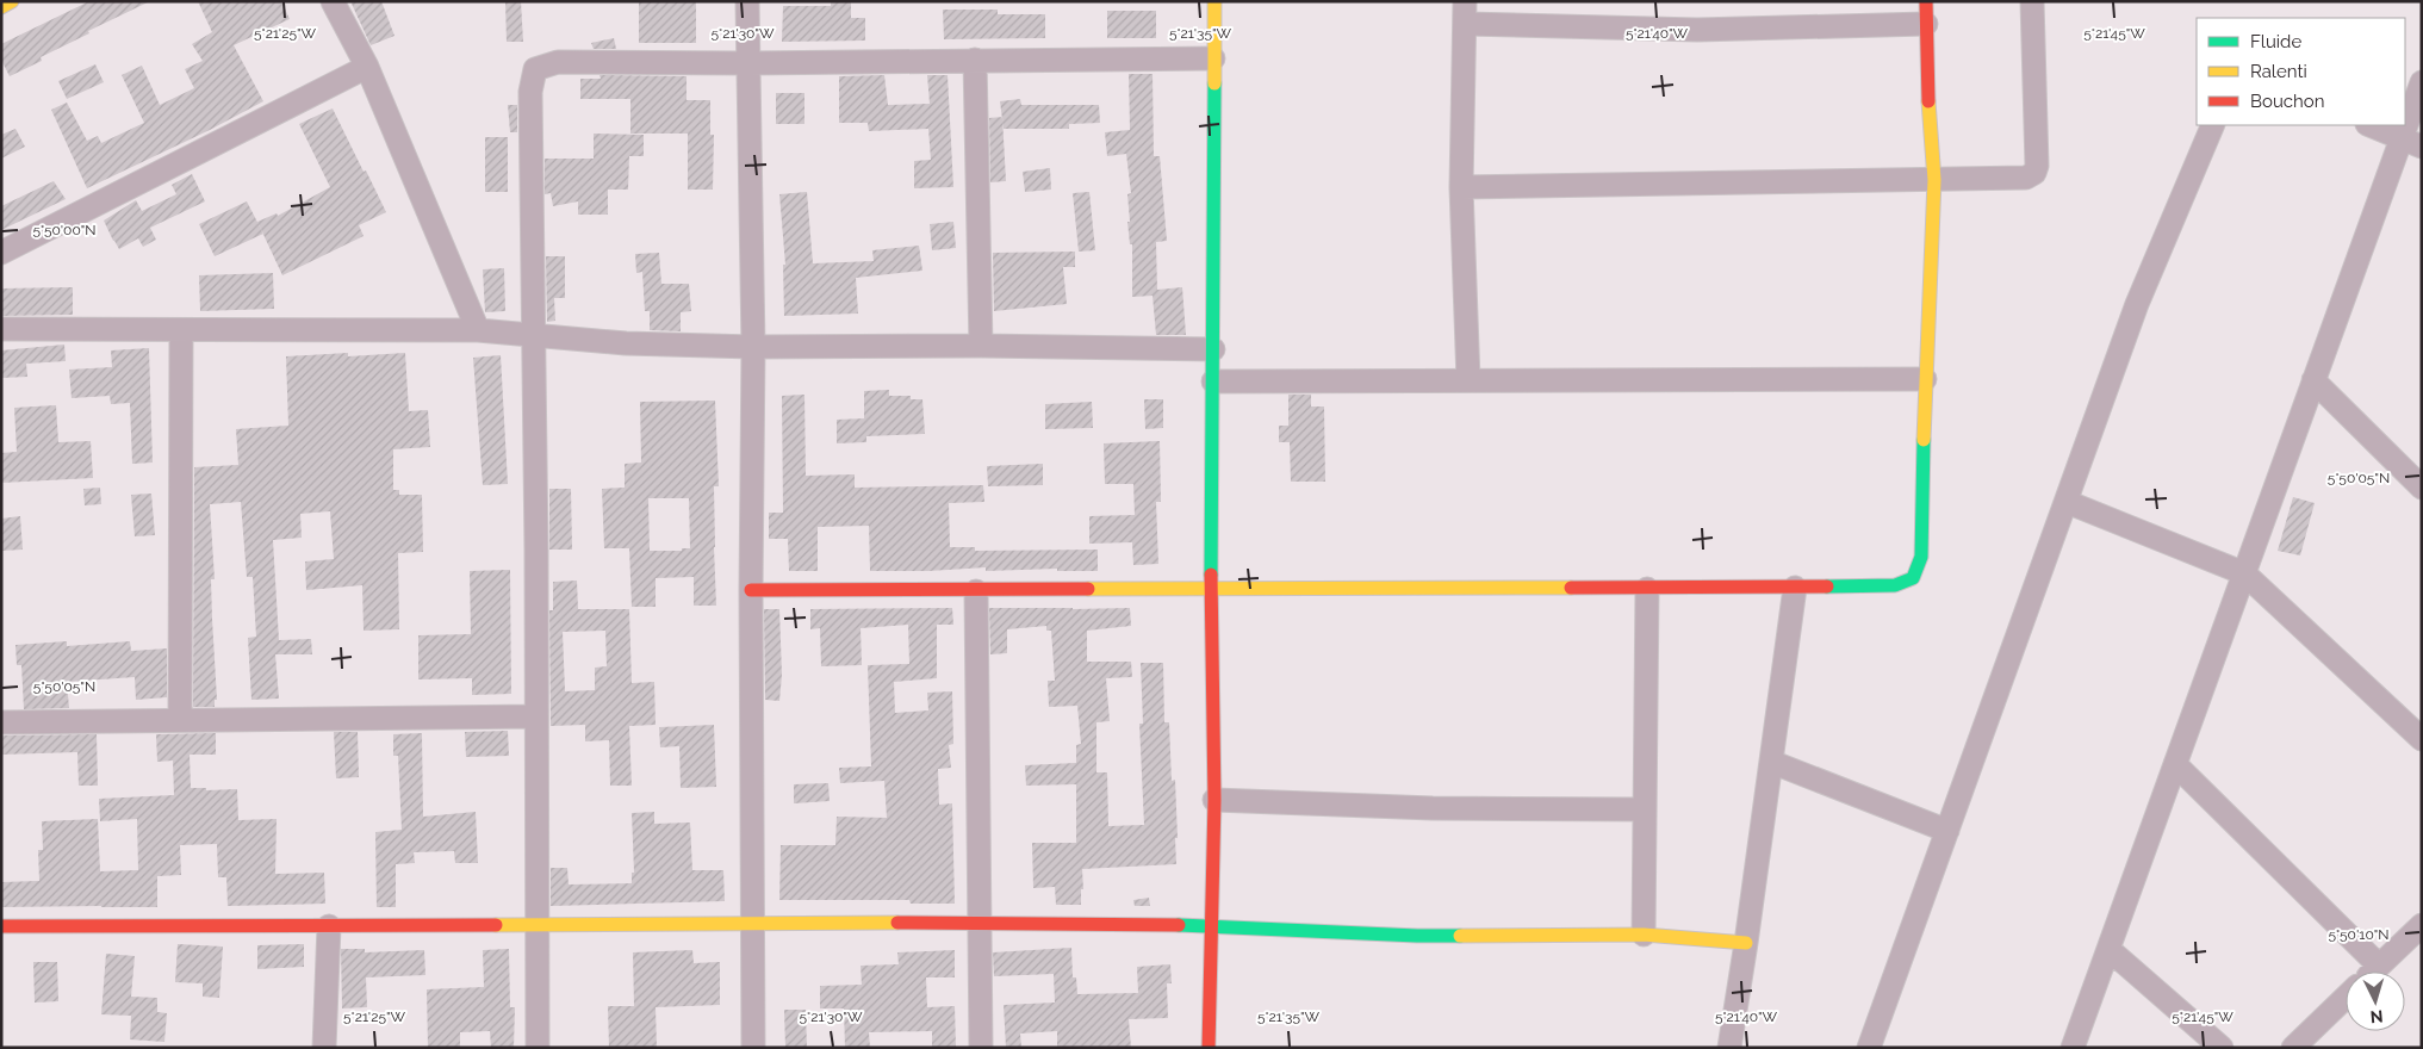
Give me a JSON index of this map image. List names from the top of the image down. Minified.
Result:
{"legend":["Fluide","Ralenti","Bouchon"],"north":"bottom","coordinates":["5°21'25\"W","5°21'30\"W","5°21'35\"W","5°21'40\"W","5°21'45\"W","5°50'00\"N","5°50'05\"N","5°50'10\"N"]}
